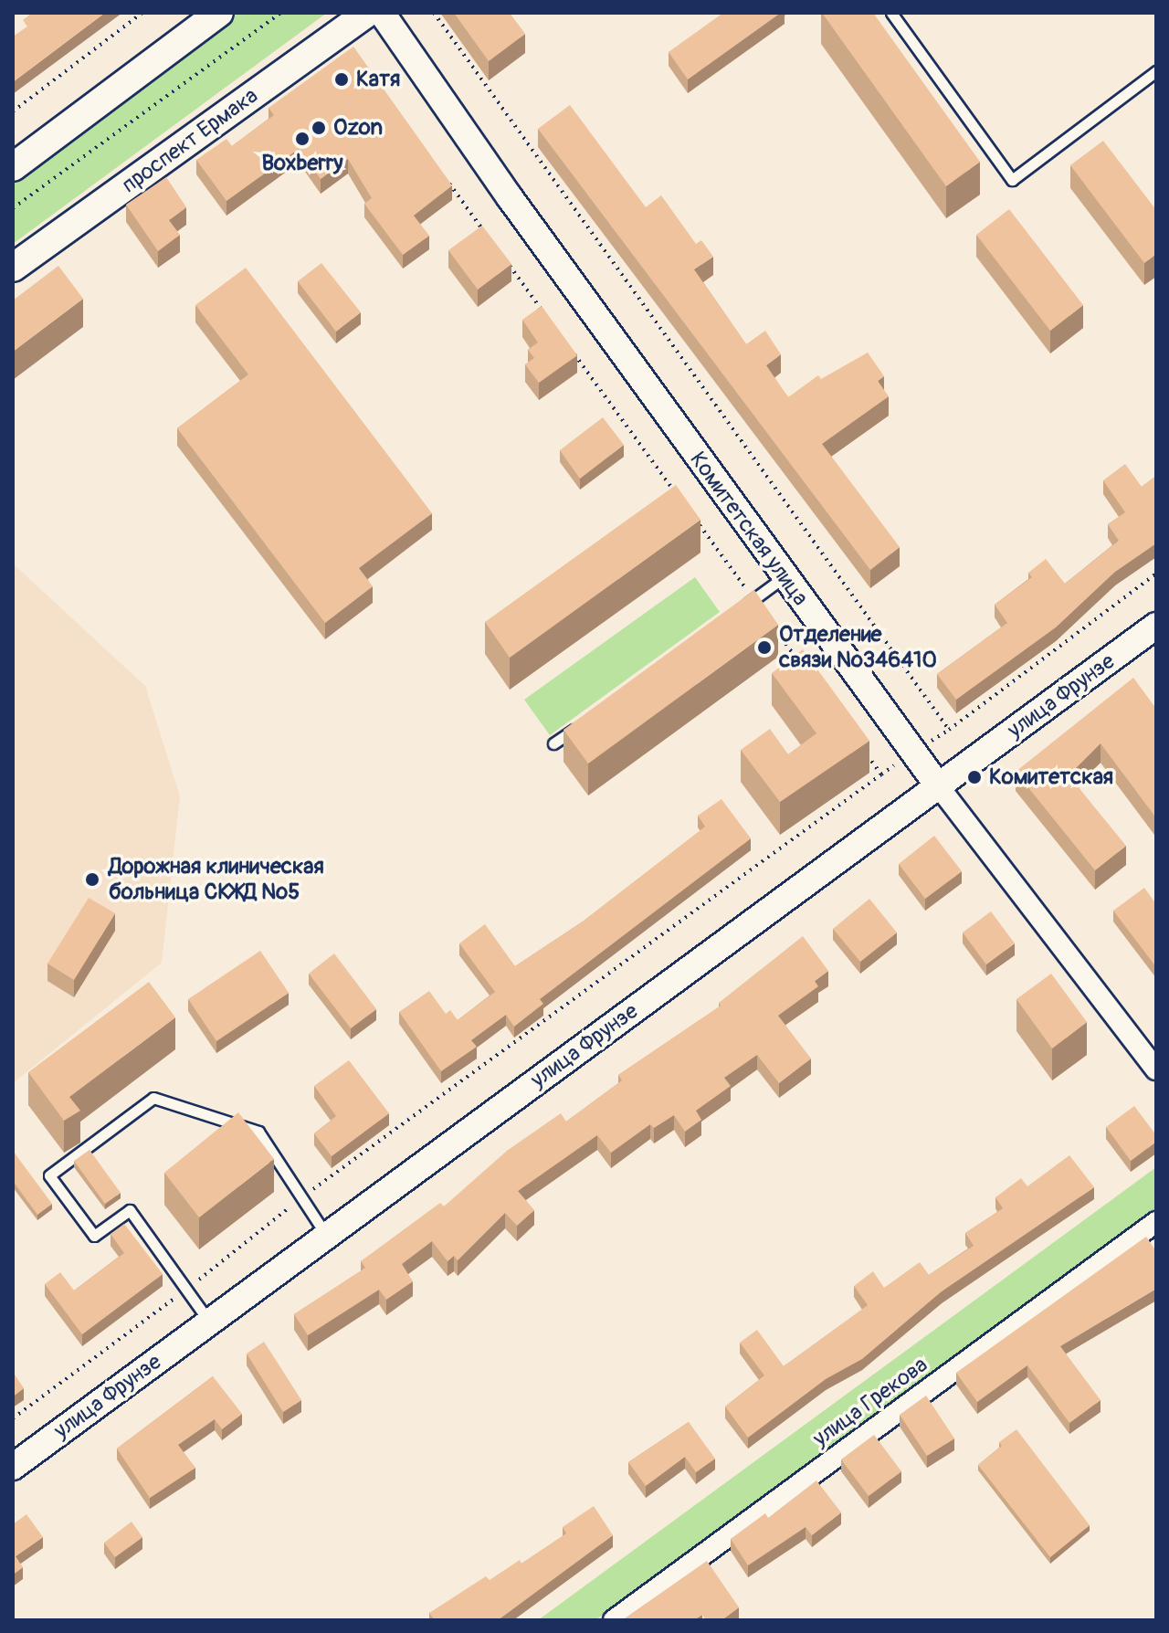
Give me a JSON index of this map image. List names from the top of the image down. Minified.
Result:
{"streets":{"main road":["проспект Ермака"],"street":["Комитетская улица","улица Фрунзе","улица Грекова"]},"crossings":[["Комитетская улица","улица Фрунзе"]],"places":["Катя","Ozon","Boxberry","Отделение связи №346410","Комитетская","Дорожная клиническая больница СКЖД №5"]}
